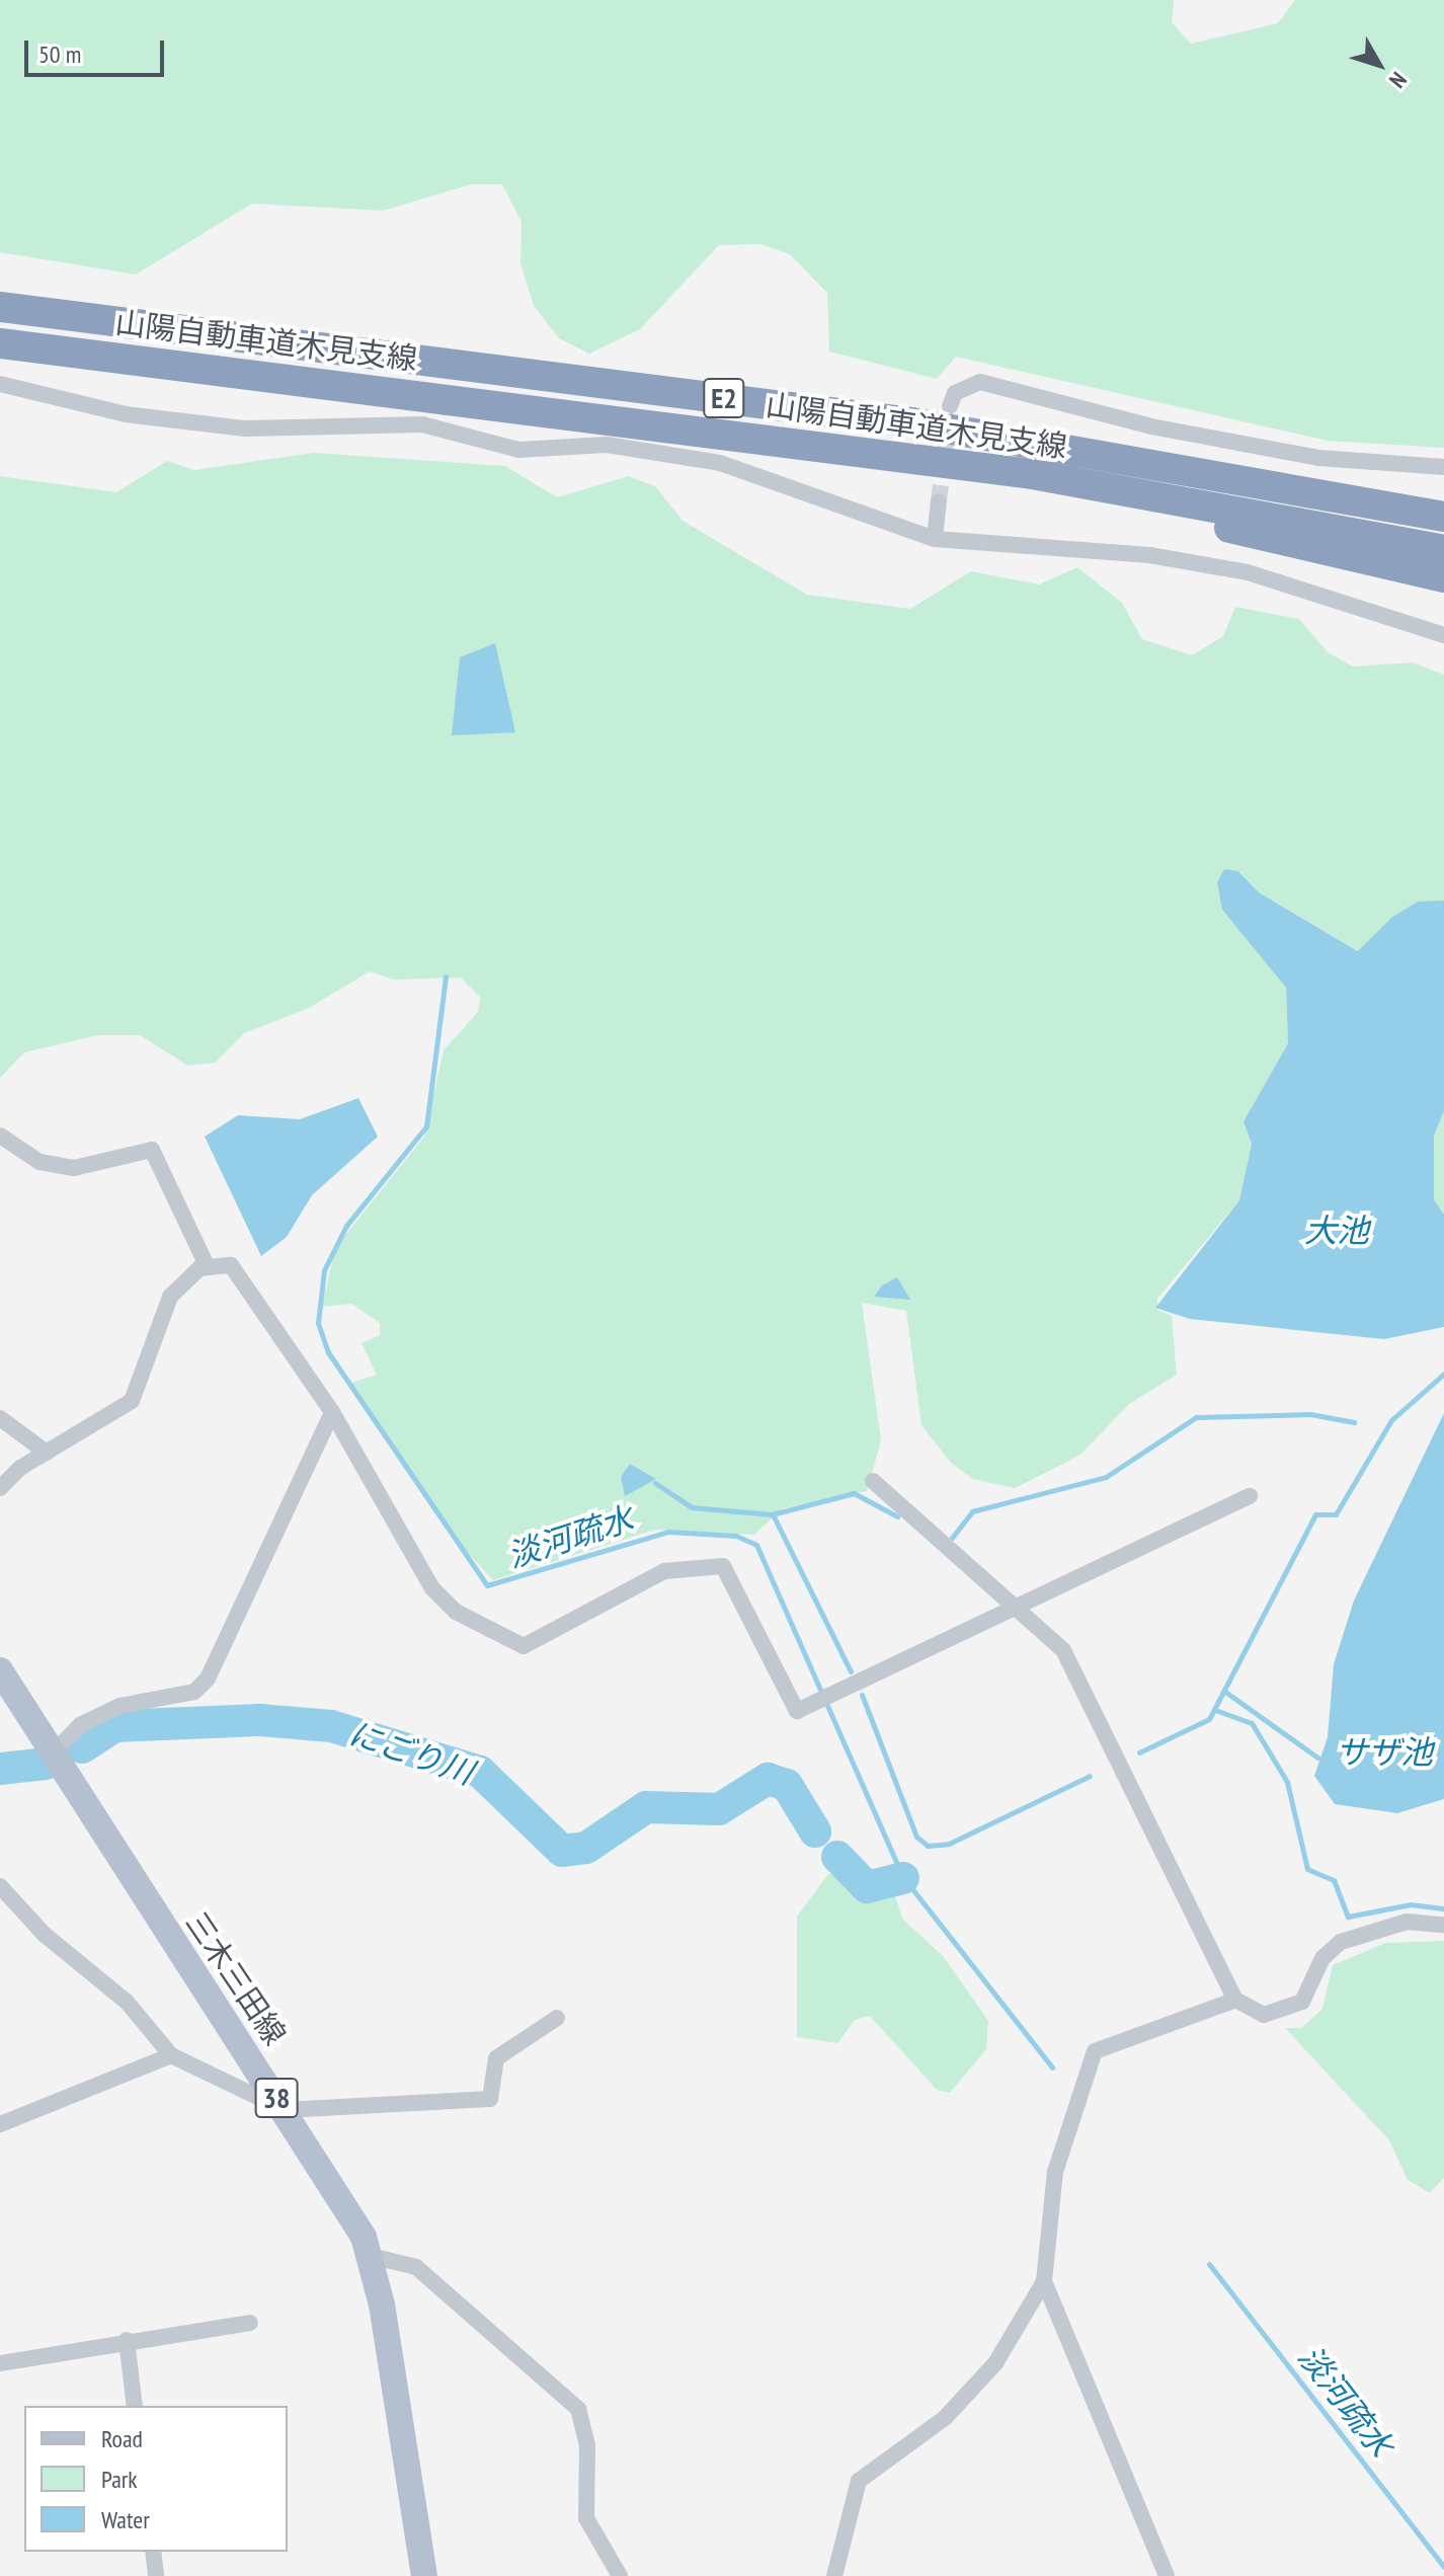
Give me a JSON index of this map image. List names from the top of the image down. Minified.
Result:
{"streets":{"highway":["山陽自動車道木見支線","E2"],"main road":["三木三田線","38"]},"crossings":[["山陽自動車道木見支線","E2"]],"water":["大池","淡河疏水","サザ池","にごり川"],"legend":["Road","Park","Water"],"scale_bar":"50 m","north":"bottom right"}
